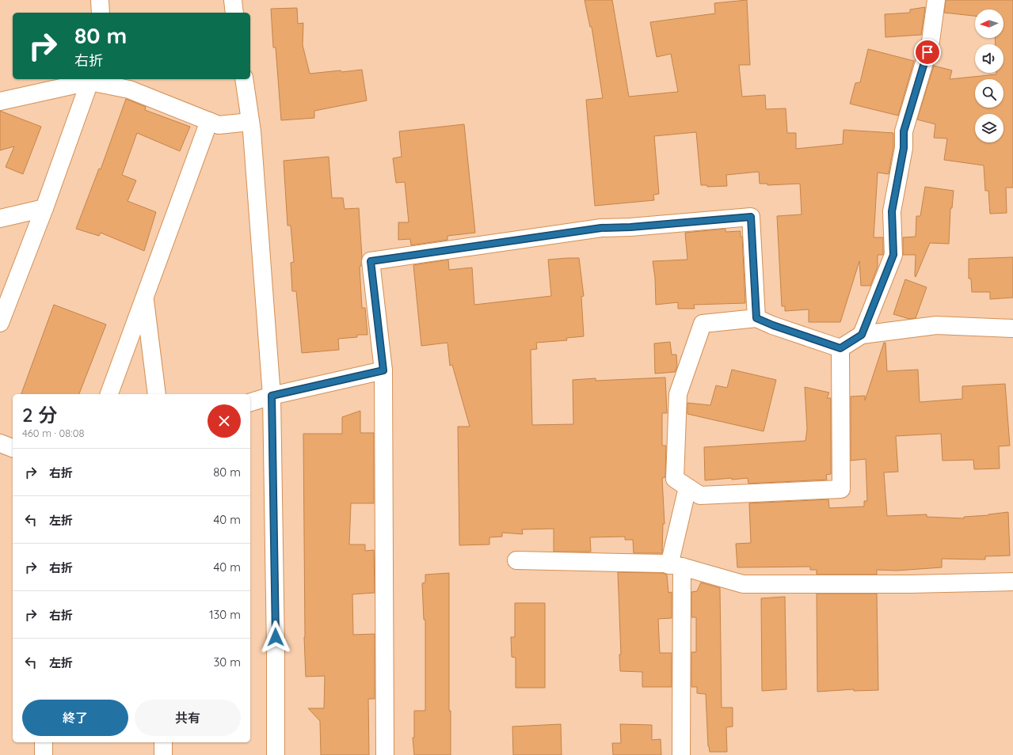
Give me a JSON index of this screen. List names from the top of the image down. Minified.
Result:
{"north":"left","page":{"turn":["80 m","右折"],"heading":["2 分","460 m · 08:08"],"list":[{"name":"右折","value":"80 m"},{"name":"左折","value":"40 m"},{"name":"右折","value":"40 m"},{"name":"右折","value":"130 m"},{"name":"左折","value":"30 m"}],"buttons":["終了","共有"]}}
